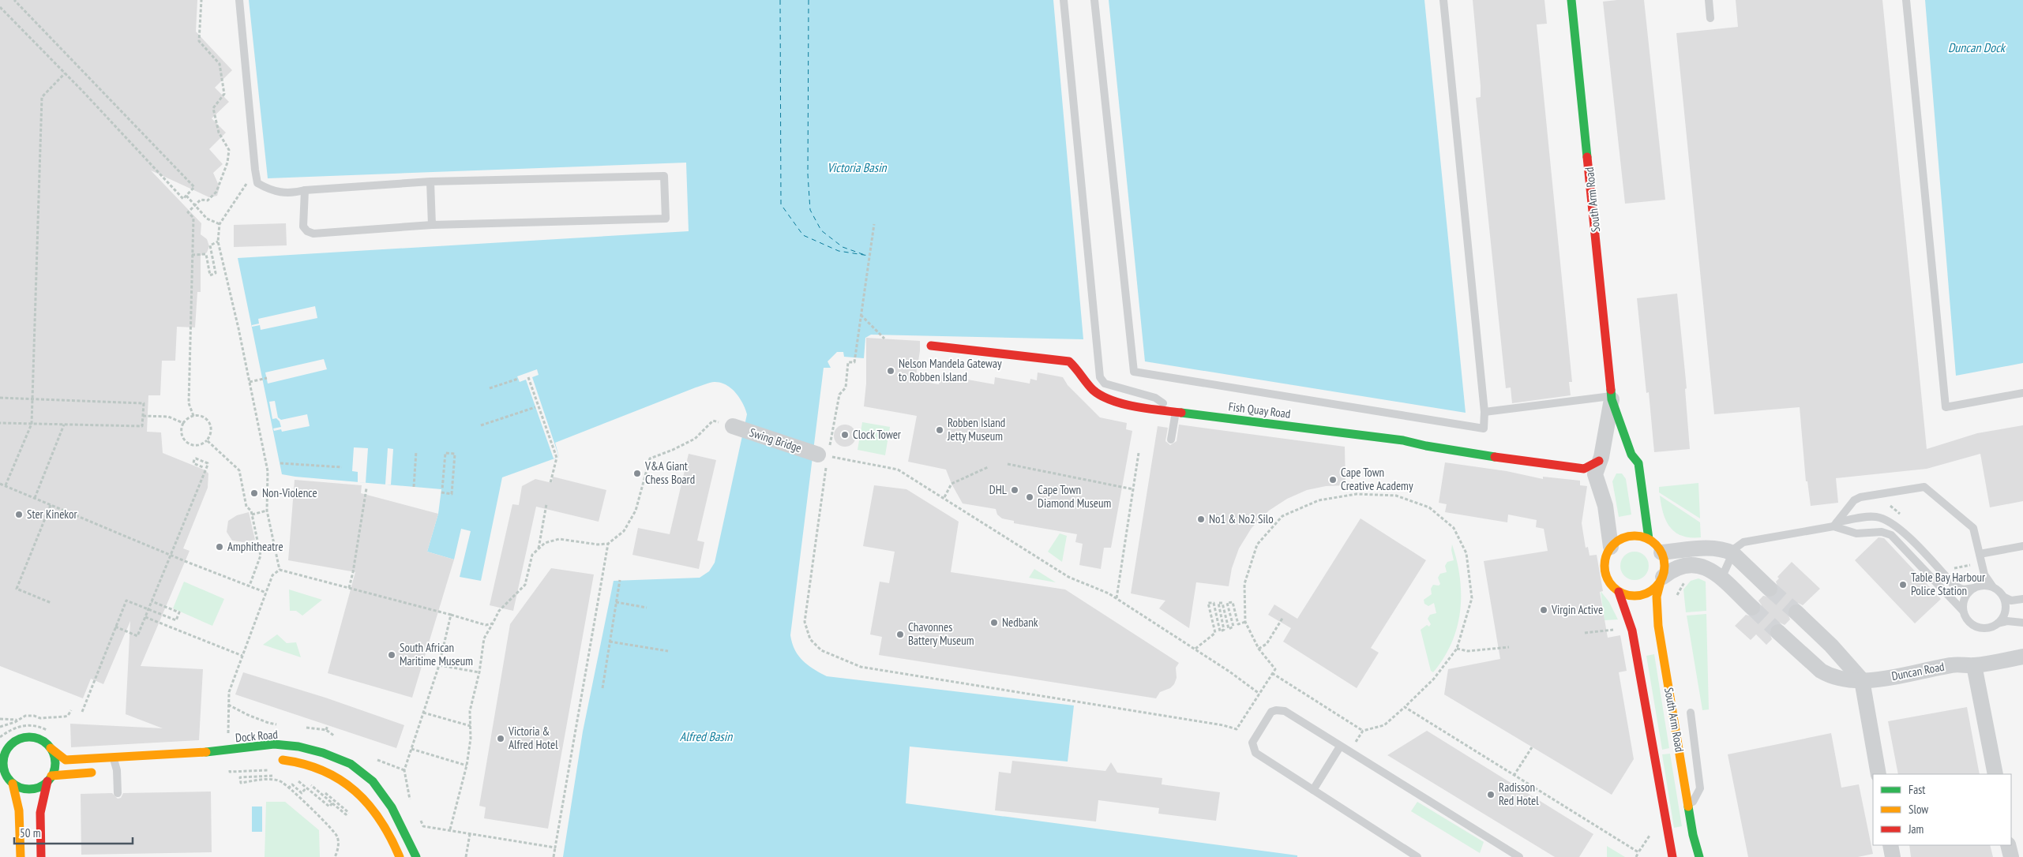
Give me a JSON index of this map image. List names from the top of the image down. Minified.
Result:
{"streets":{"street":["South Arm Road","Fish Quay Road","Swing Bridge","Duncan Road","Dock Road"]},"crossings":[["South Arm Road","Fish Quay Road"]],"water":["Duncan Dock","Victoria Basin","Alfred Basin"],"places":["Nelson Mandela Gateway to Robben Island","Robben Island Jetty Museum","Clock Tower","V&A Giant Chess Board","Cape Town Creative Academy","DHL","Non-Violence","Cape Town Diamond Museum","Ster Kinekor","No1 & No2 Silo","Amphitheatre","Table Bay Harbour Police Station","Virgin Active","Nedbank","Chavonnes Battery Museum","South African Maritime Museum","Victoria & Alfred Hotel","Radisson Red Hotel"],"legend":["Fast","Slow","Jam"],"scale_bar":"50 m"}
